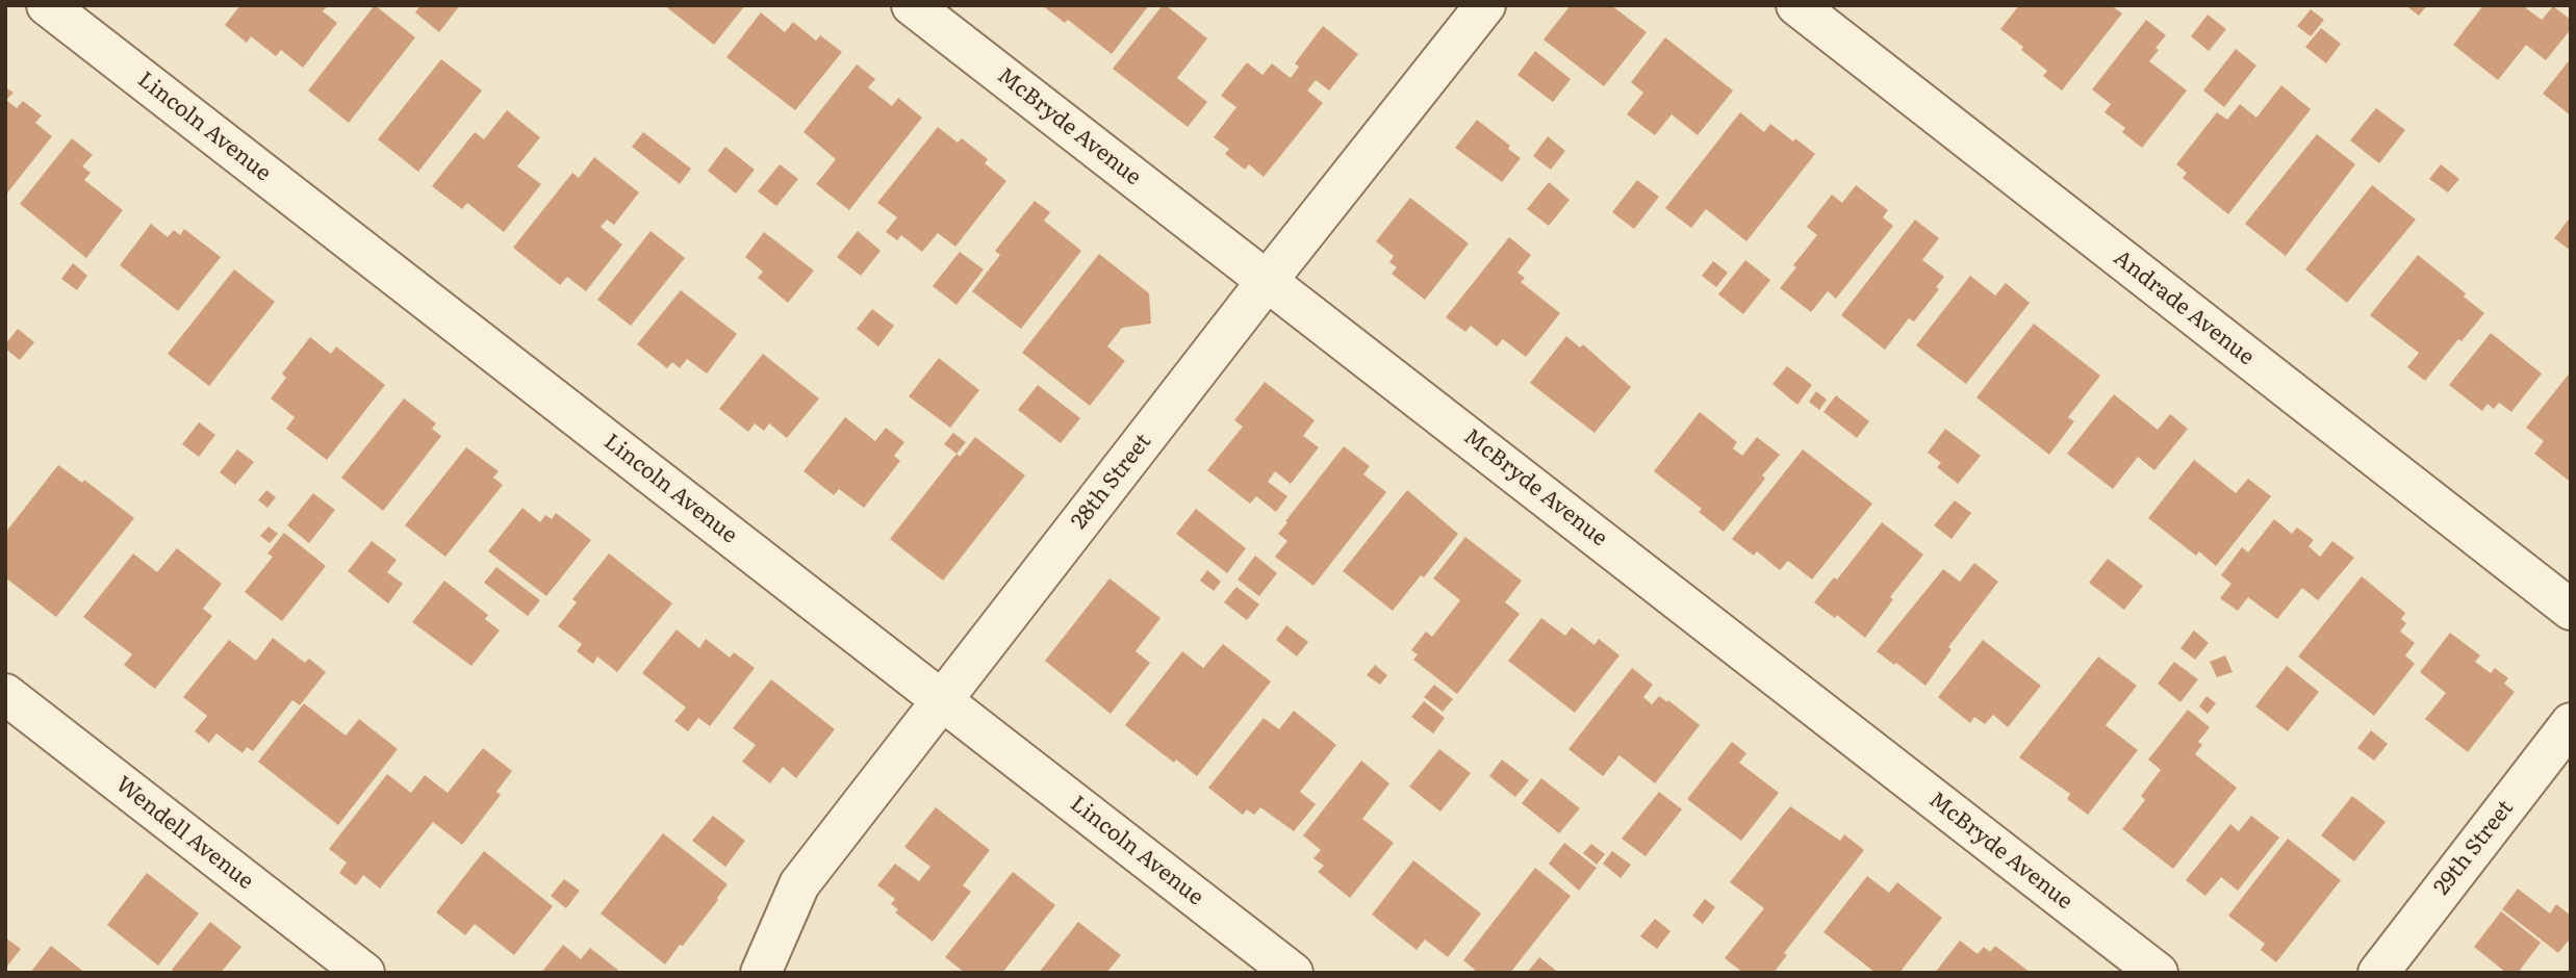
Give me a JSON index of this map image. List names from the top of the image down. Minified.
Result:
{"streets":{"street":["Lincoln Avenue","McBryde Avenue","Andrade Avenue","28th Street","Wendell Avenue","29th Street"]},"crossings":[["Lincoln Avenue","28th Street"],["McBryde Avenue","28th Street"]]}
